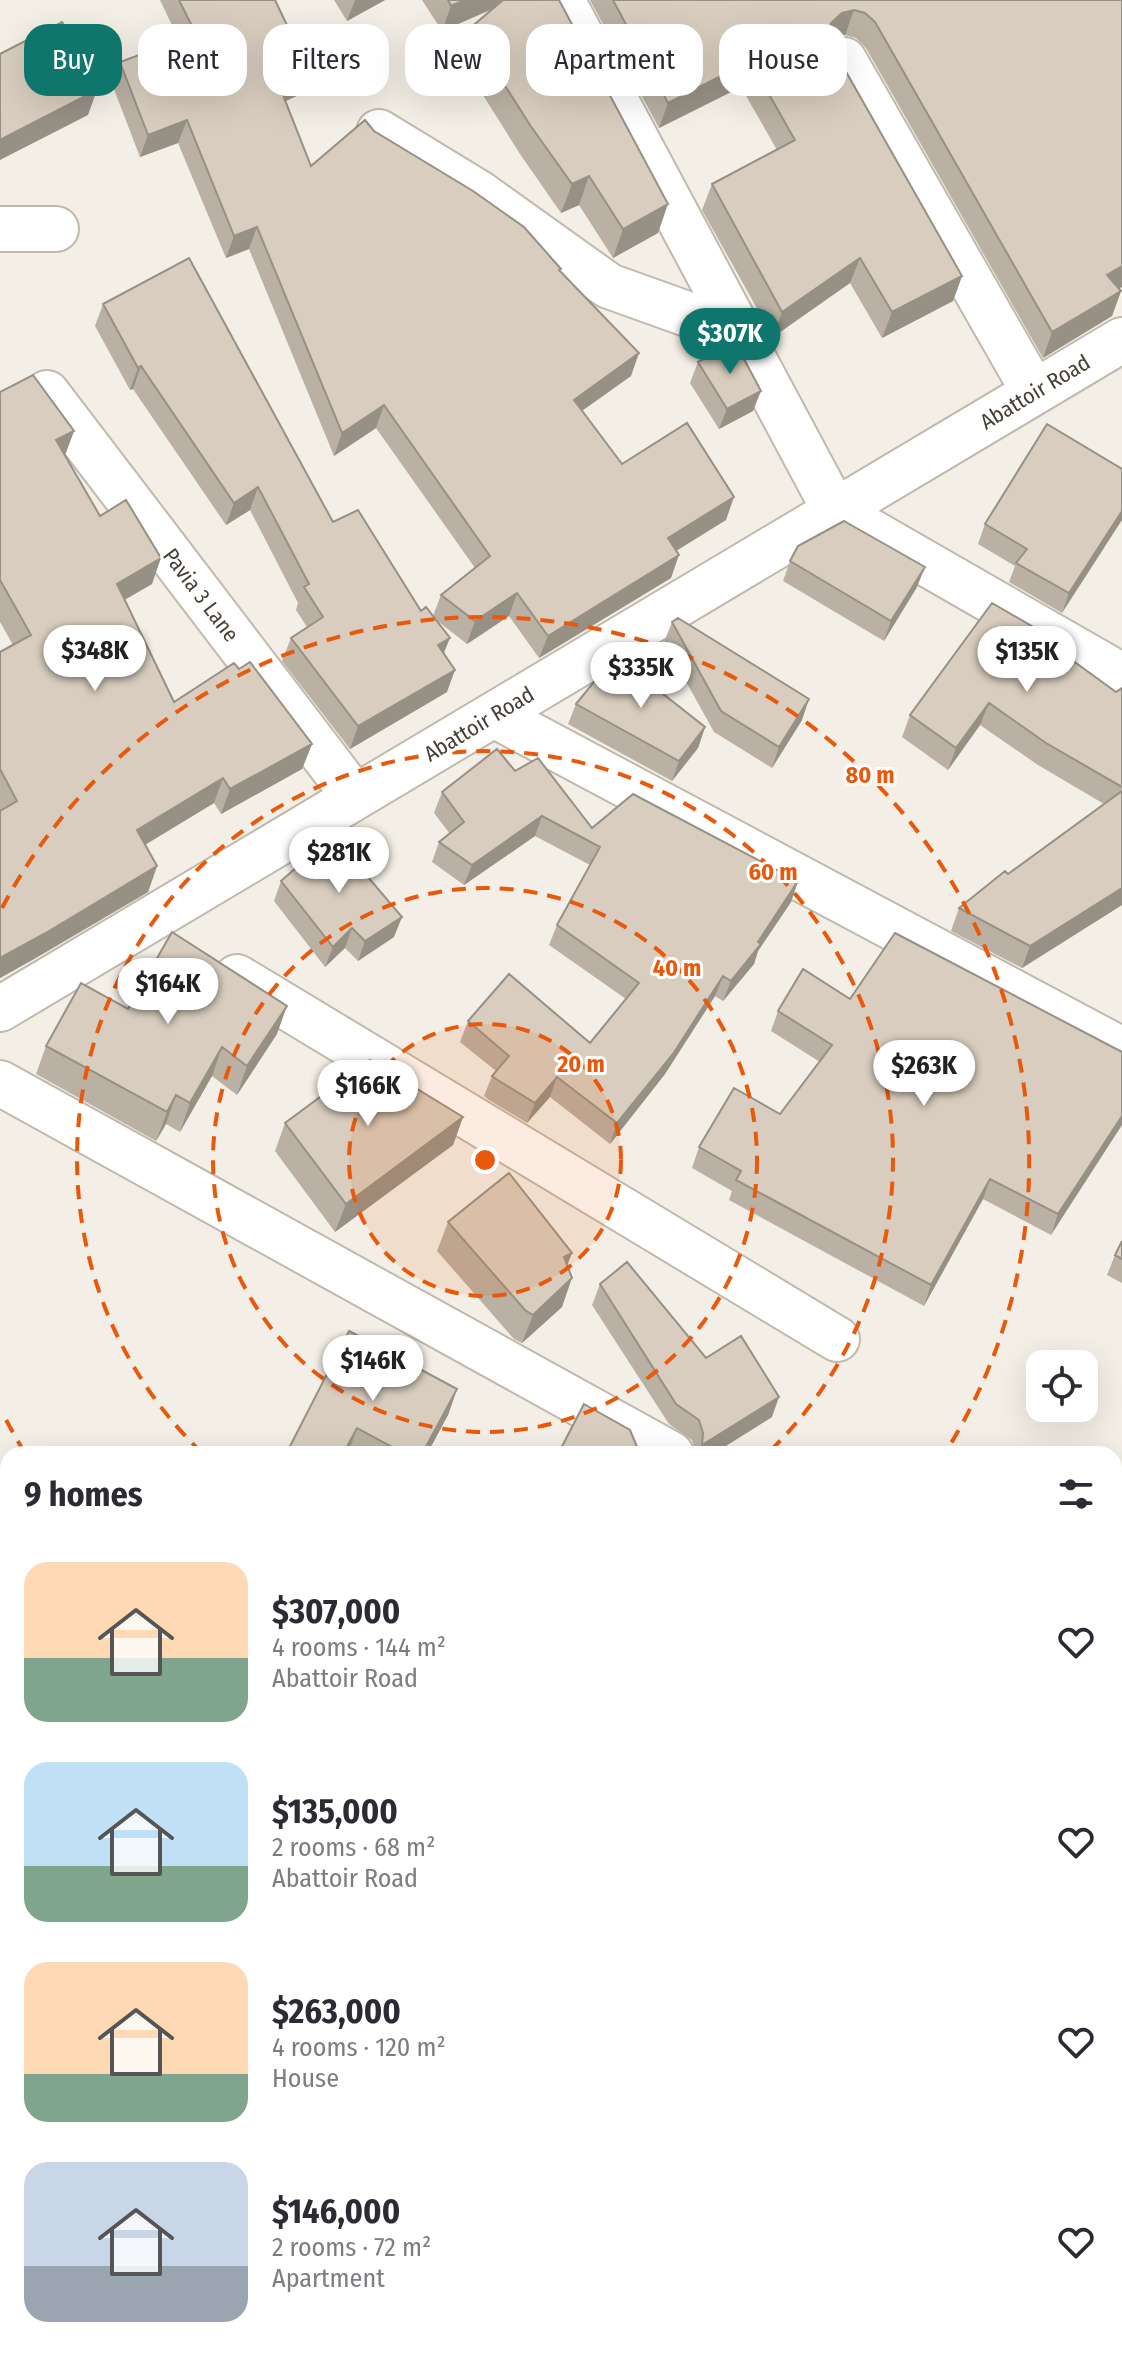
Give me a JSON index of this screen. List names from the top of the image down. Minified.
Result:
{"streets":{"street":["Abattoir Road","Pavia 3 Lane"]},"crossings":[["Abattoir Road","Pavia 3 Lane"]],"page":{"chip":["Buy","Rent","Filters","New","Apartment","House"],"price":["$307K","$348K","$135K","$335K","$281K","$164K","$263K","$166K","$146K"],"heading":"9 homes","list":[{"name":"$307,000","note":"4 rooms · 144 m² · Abattoir Road"},{"name":"$135,000","note":"2 rooms · 68 m² · Abattoir Road"},{"name":"$263,000","note":"4 rooms · 120 m² · House"},{"name":"$146,000","note":"2 rooms · 72 m² · Apartment"}]},"rings":["80 m","60 m","40 m","20 m"]}
